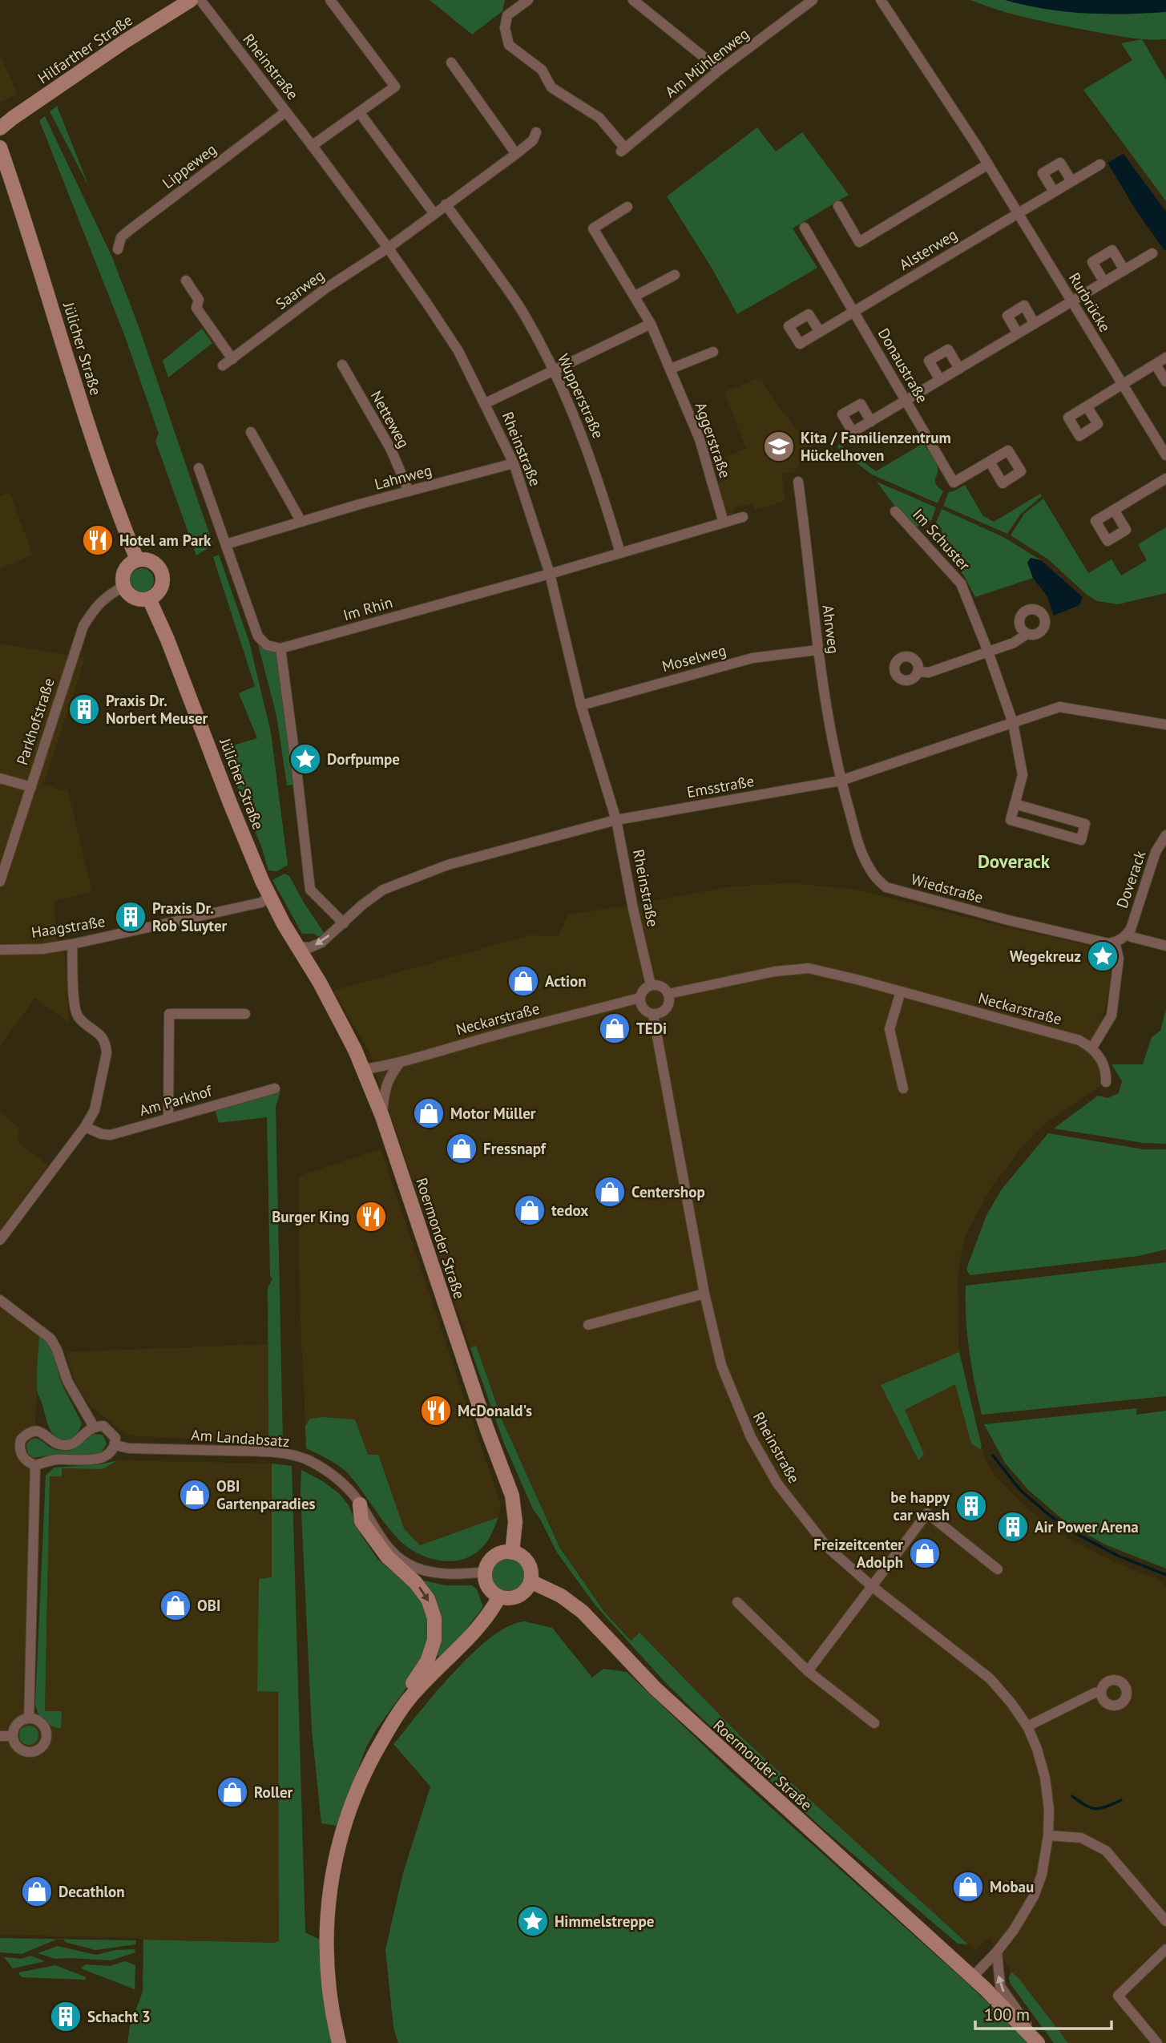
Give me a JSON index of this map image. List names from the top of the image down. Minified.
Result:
{"streets":{"main road":["Hilfarther Straße","Jülicher Straße","Roermonder Straße"],"street":["Am Mühlenweg","Rheinstraße","Lippeweg","Alsterweg","Saarweg","Rurbrücke","Donaustraße","Wupperstraße","Netteweg","Aggerstraße","Lahnweg","Im Schuster","Im Rhin","Ahrweg","Moselweg","Parkhofstraße","Emsstraße","Doverack","Wiedstraße","Haagstraße","Neckarstraße","Am Parkhof","Am Landabsatz"]},"crossings":[["Rheinstraße","Lippeweg"],["Rheinstraße","Saarweg"],["Rheinstraße","Lahnweg"],["Rheinstraße","Im Rhin"],["Rheinstraße","Moselweg"],["Rheinstraße","Emsstraße"],["Rheinstraße","Neckarstraße"],["Rheinstraße","Roermonder Straße"],["Alsterweg","Rurbrücke"],["Alsterweg","Donaustraße"],["Saarweg","Wupperstraße"],["Jülicher Straße","Parkhofstraße"],["Jülicher Straße","Emsstraße"],["Jülicher Straße","Haagstraße"],["Jülicher Straße","Roermonder Straße"],["Wupperstraße","Im Rhin"],["Netteweg","Lahnweg"],["Aggerstraße","Im Rhin"],["Im Schuster","Emsstraße"],["Ahrweg","Moselweg"],["Ahrweg","Emsstraße"],["Ahrweg","Wiedstraße"],["Emsstraße","Wiedstraße"],["Emsstraße","Roermonder Straße"],["Neckarstraße","Roermonder Straße"],["Roermonder Straße","Am Landabsatz"]],"districts":["Doverack"],"places":{"school or university":["Kita / Familienzentrum Hückelhoven"],"restaurant":["Hotel am Park","Burger King","McDonald's"],"building":["Praxis Dr. Norbert Meuser","Praxis Dr. Rob Sluyter","be happy car wash","Air Power Arena","Schacht 3"],"place":["Dorfpumpe","Wegekreuz","Himmelstreppe"],"shop":["Action","TEDi","Motor Müller","Fressnapf","Centershop","tedox","OBI Gartenparadies","Freizeitcenter Adolph","OBI","Roller","Mobau","Decathlon"]},"scale_bar":"100 m"}
